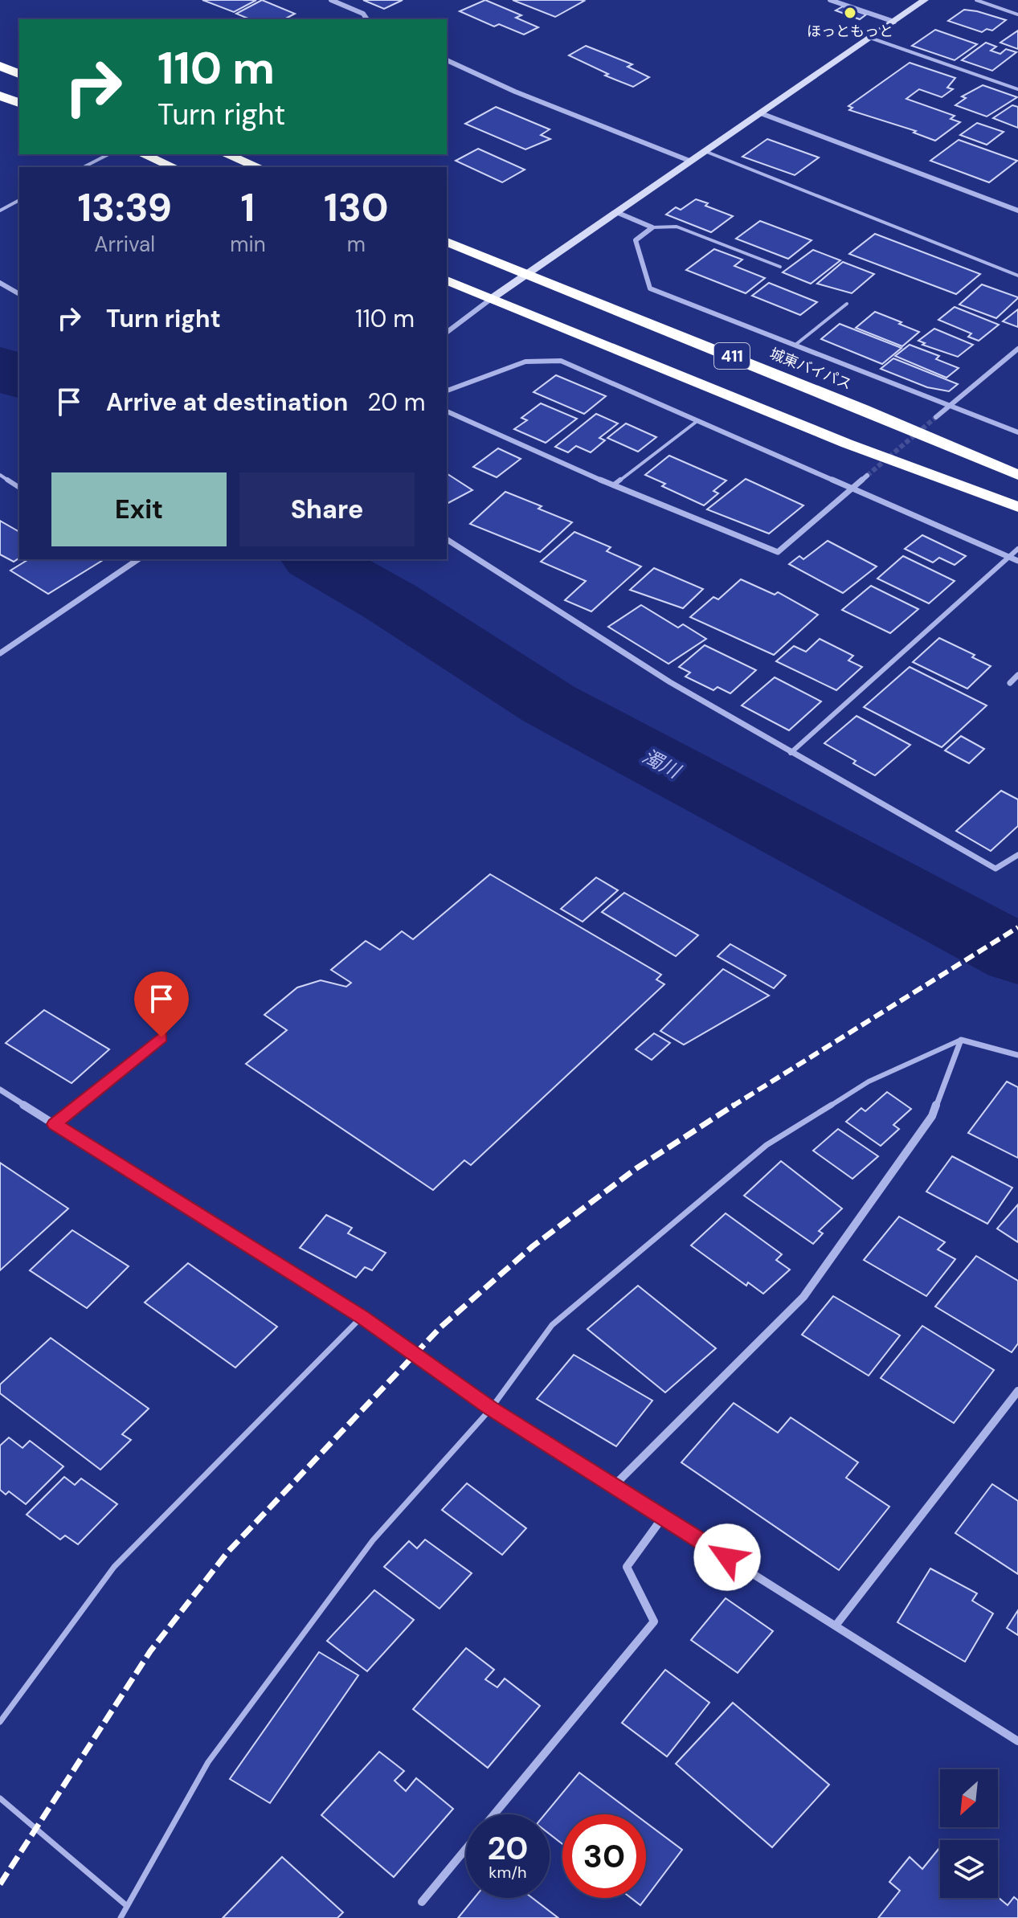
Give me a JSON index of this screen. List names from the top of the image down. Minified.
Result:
{"streets":{"highway":["411","城東バイパス"]},"water":["濁川"],"places":["ほっともっと"],"north":"bottom left","page":{"turn":["110 m","Turn right"],"eta":["13:39","Arrival","1","min","130","m"],"list":[{"name":"Turn right","value":"110 m"},{"name":"Arrive at destination","value":"20 m"}],"buttons":["Exit","Share"],"speed":"20 km/h","limit":"30"}}
